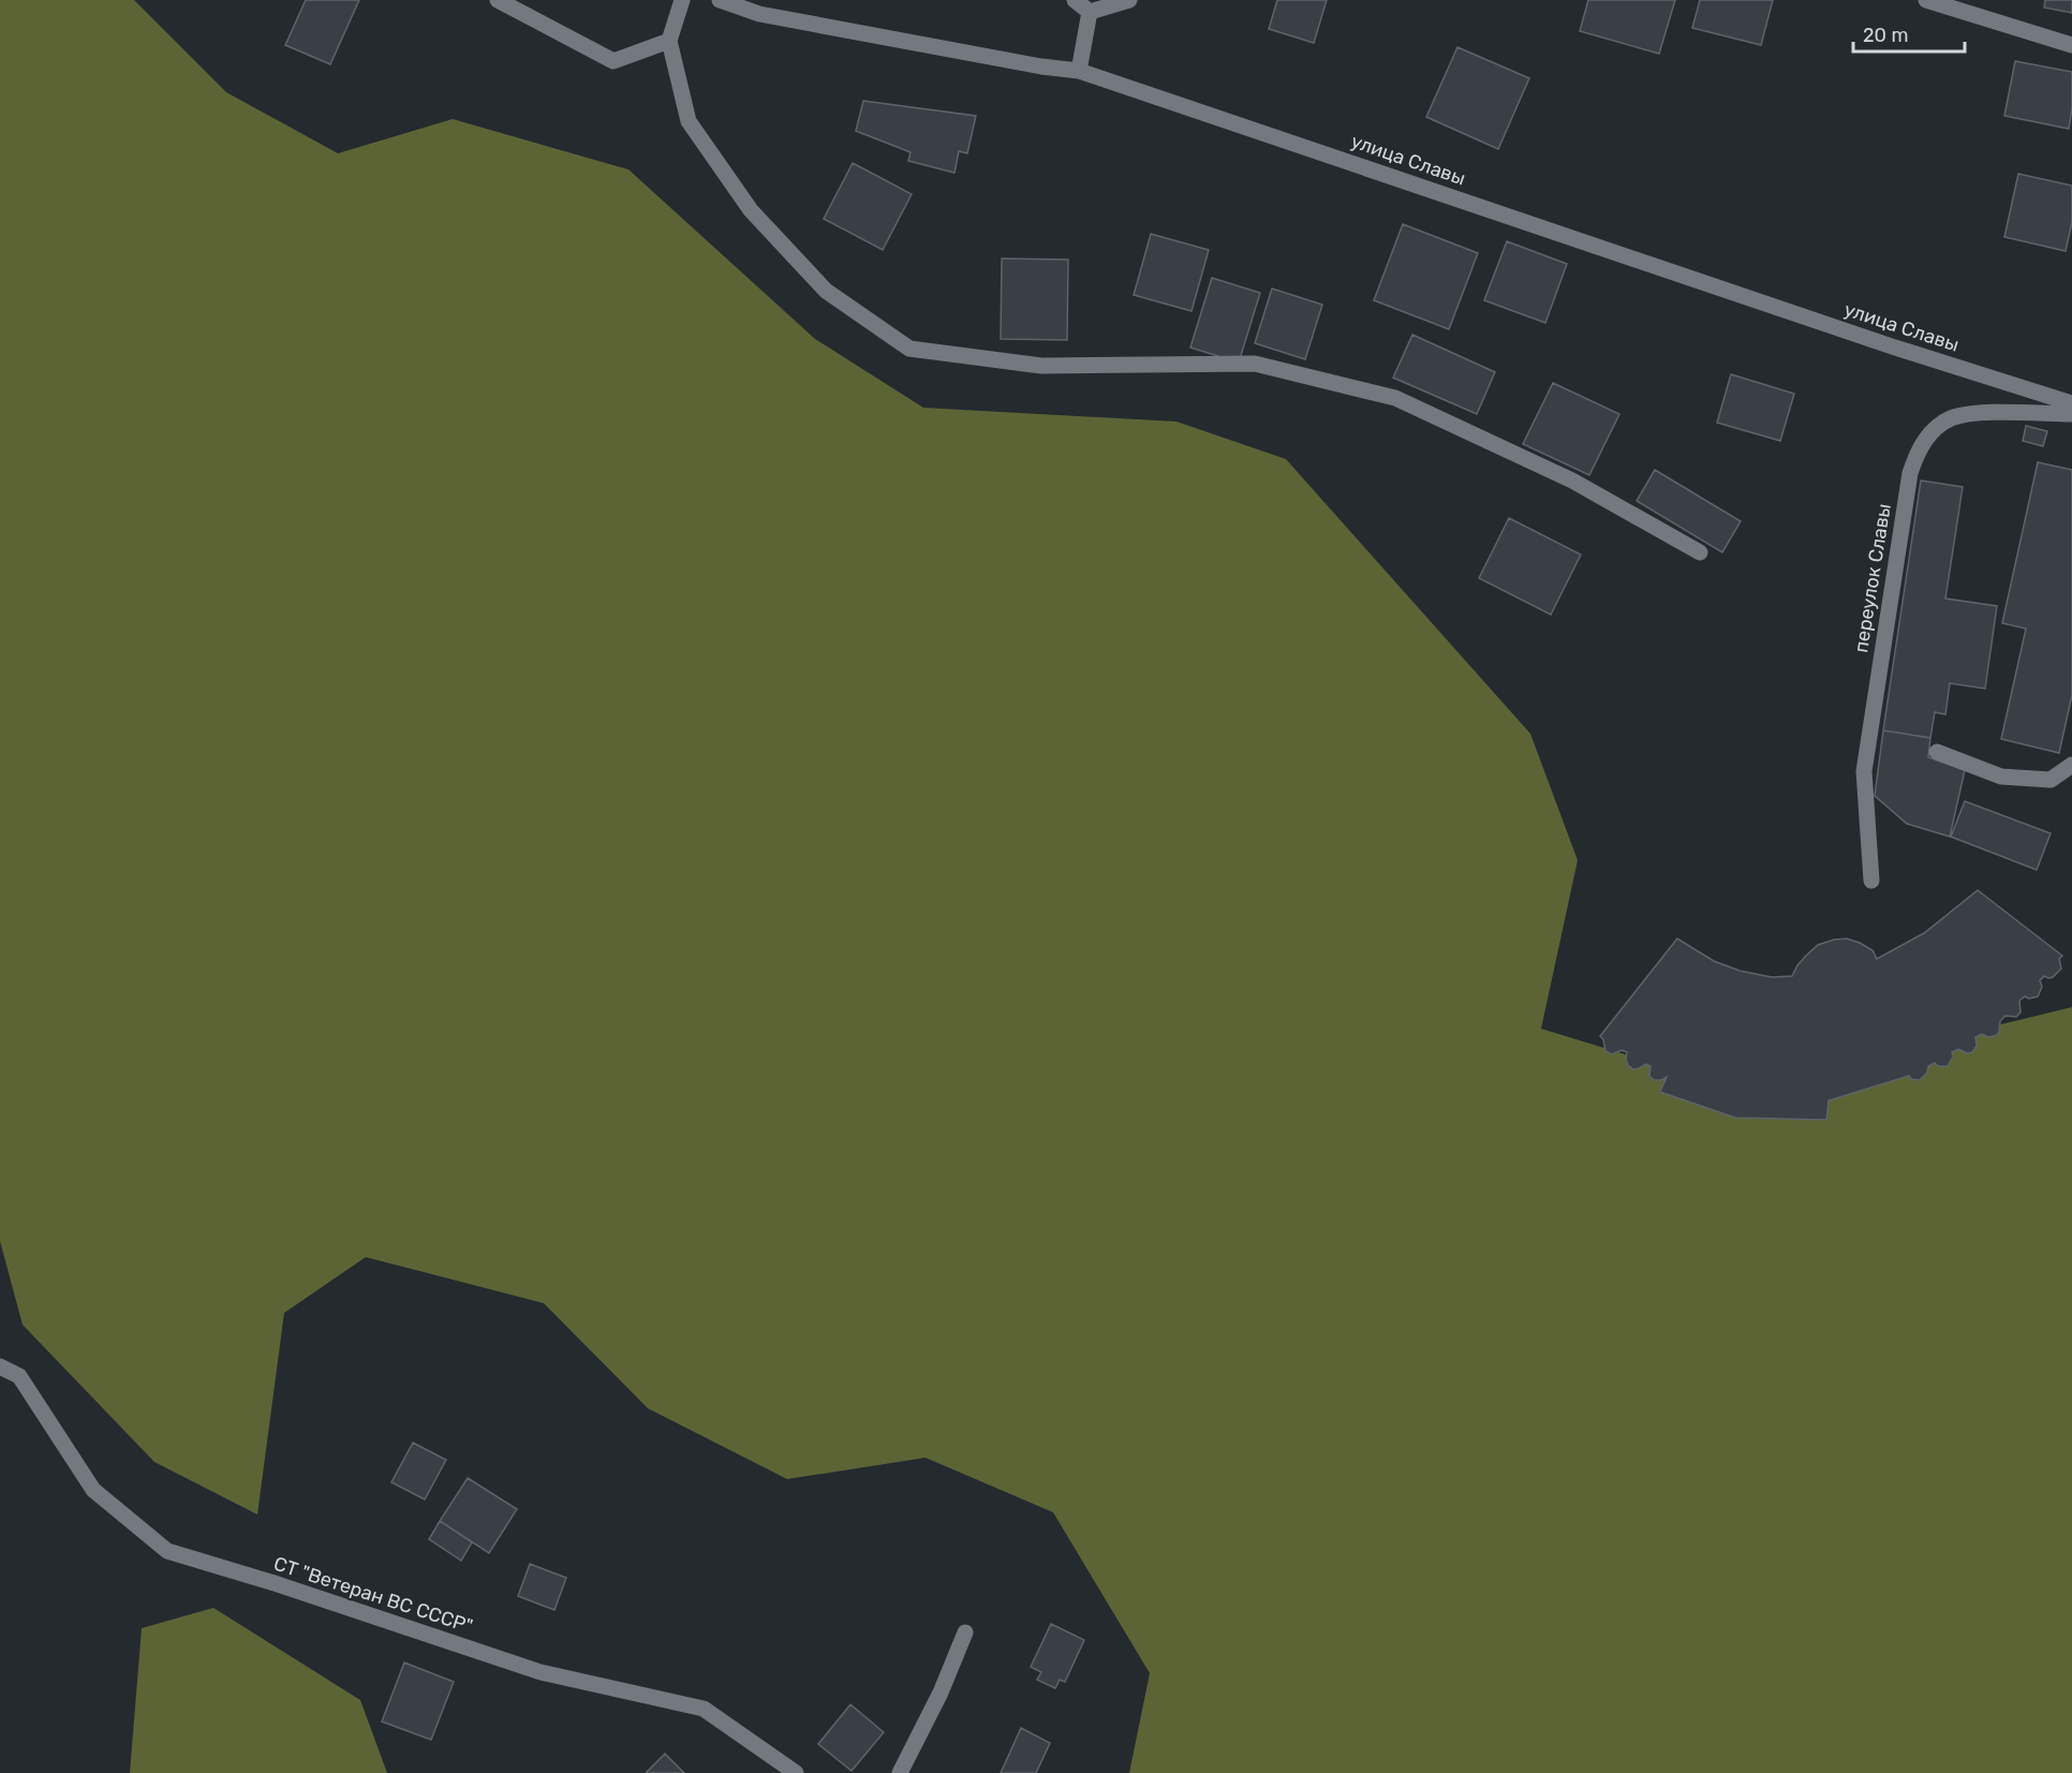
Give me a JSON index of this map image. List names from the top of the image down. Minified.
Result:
{"streets":{"street":["улица Славы","переулок Славы","СТ \"Ветеран ВС СССР\""]},"scale_bar":"20 m"}
